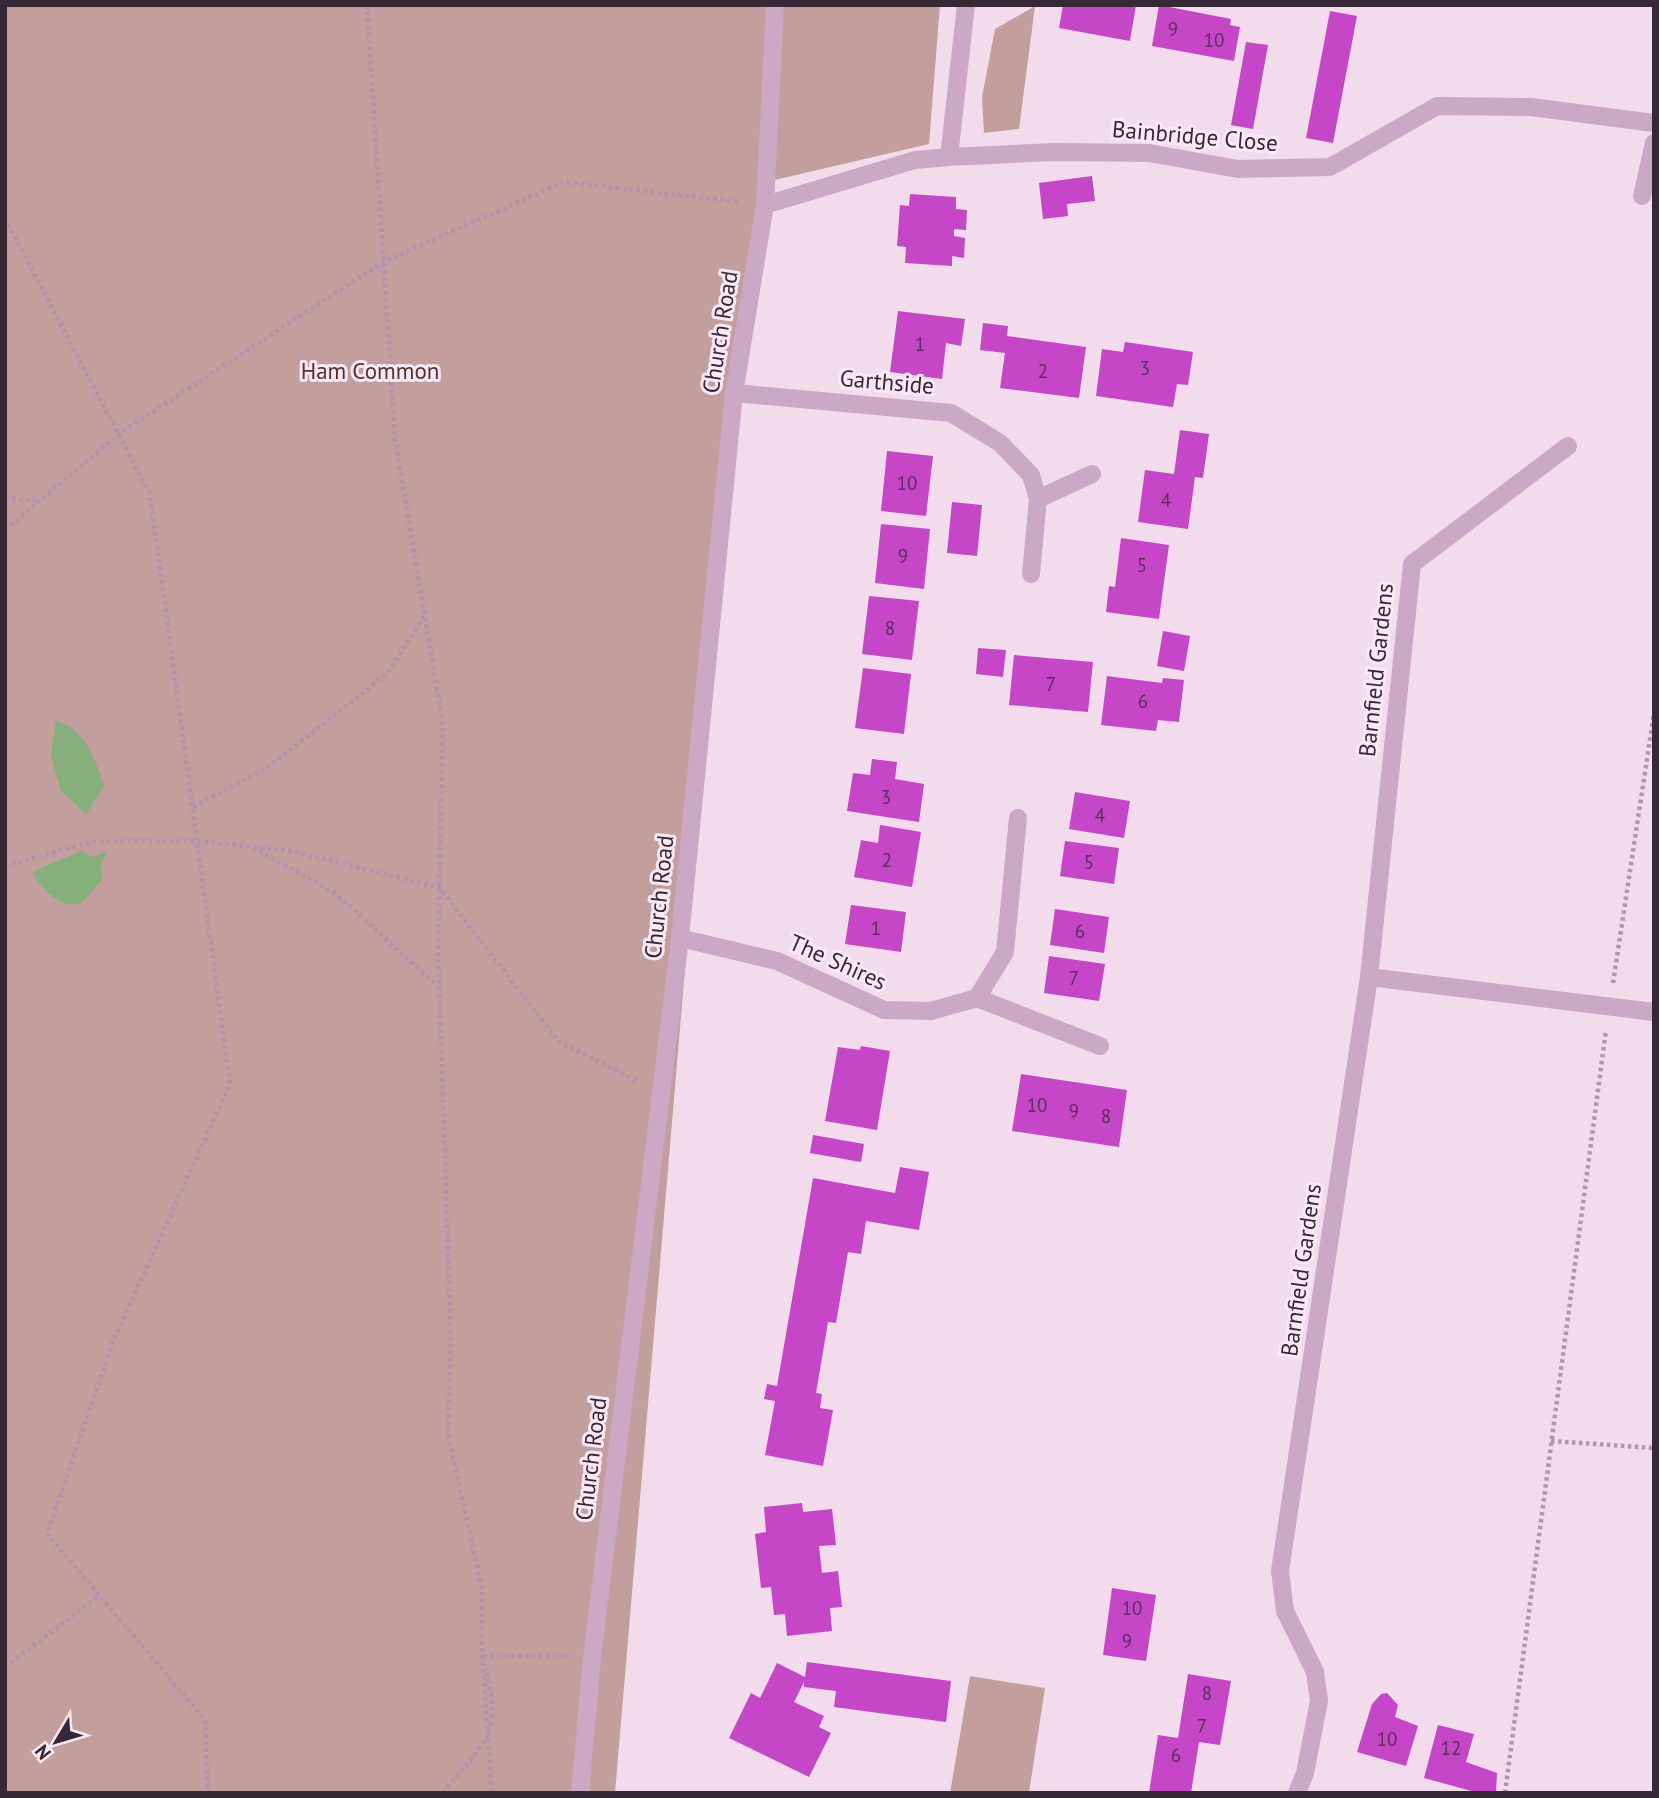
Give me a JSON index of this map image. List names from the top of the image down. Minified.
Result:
{"streets":{"street":["Bainbridge Close","Church Road","Garthside","Barnfield Gardens","The Shires"]},"crossings":[["Bainbridge Close","Church Road"],["Church Road","Garthside"],["Church Road","The Shires"]],"parks":["Ham Common"],"house_numbers":["9","10","1","3","2","10","4","9","5","8","7","6","3","4","2","5","1","6","7","10","9","8","10","9","8","7","10","12","6"],"north":"bottom left"}
